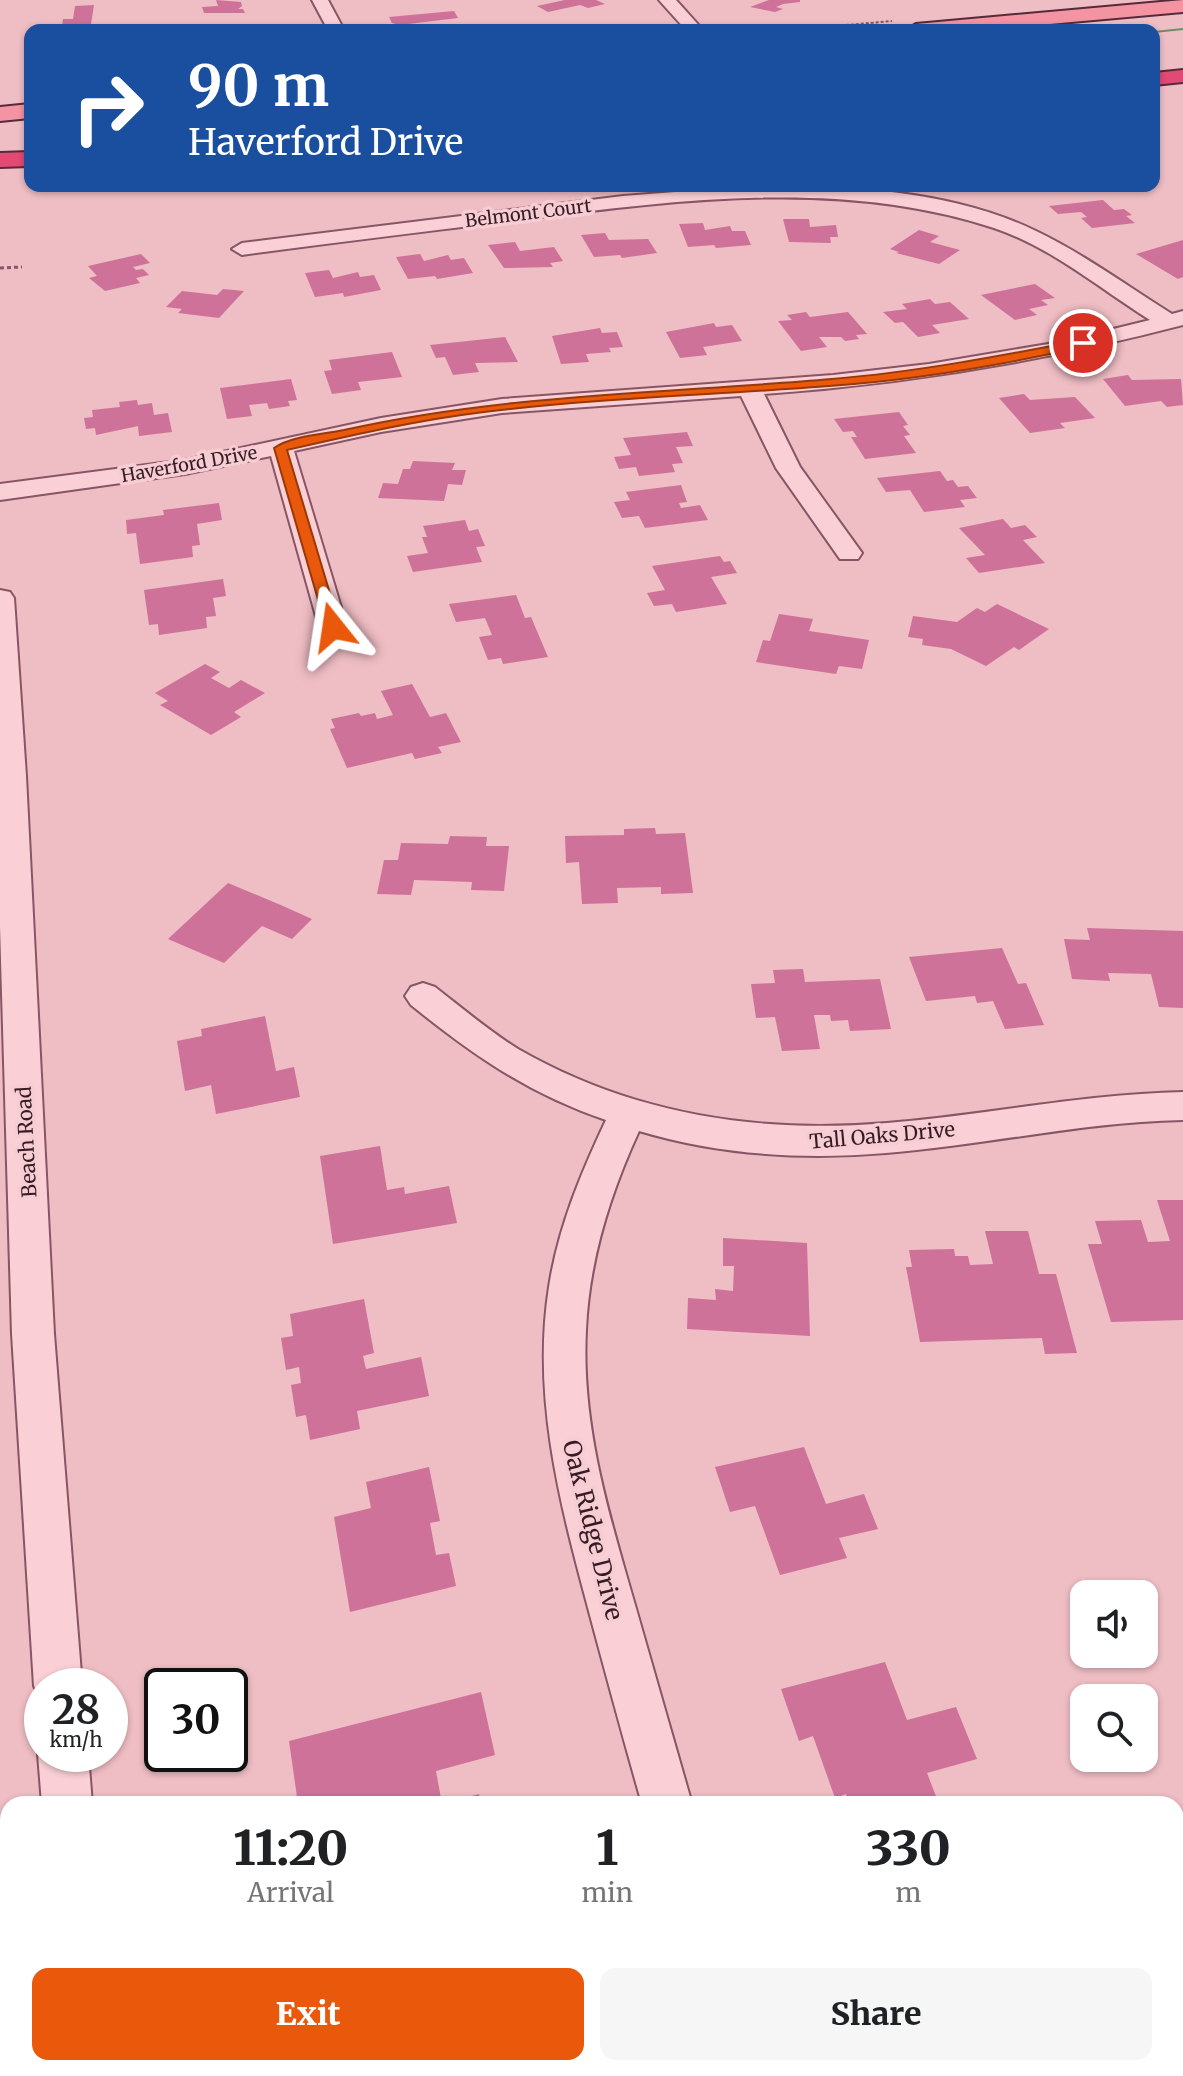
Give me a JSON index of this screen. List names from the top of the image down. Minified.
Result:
{"streets":{"street":["Belmont Court","Haverford Drive","Tall Oaks Drive","Beach Road","Oak Ridge Drive"]},"crossings":[["Belmont Court","Haverford Drive"],["Tall Oaks Drive","Oak Ridge Drive"]],"page":{"turn":["90 m","Haverford Drive"],"speed":"28 km/h","limit":"30","eta":["11:20","Arrival","1","min","330","m"],"buttons":["Exit","Share"]}}
